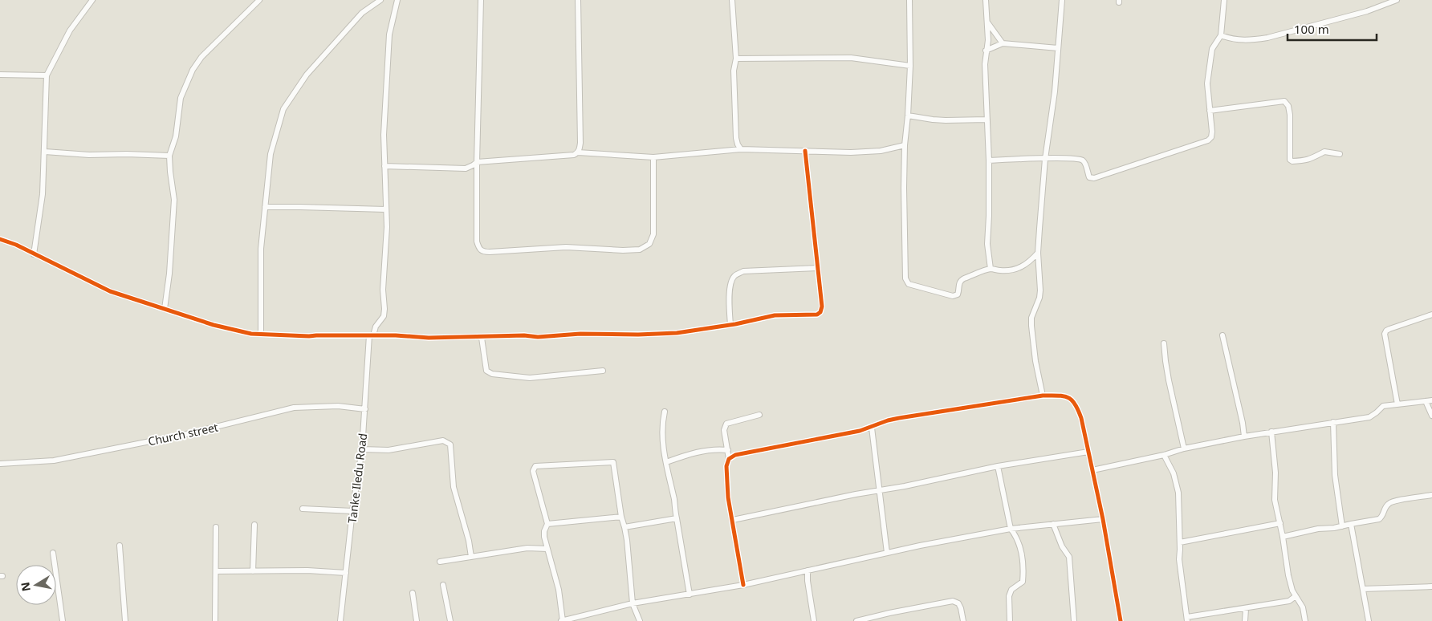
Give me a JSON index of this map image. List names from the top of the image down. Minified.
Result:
{"streets":{"street":["Church street","Tanke Iledu Road"]},"crossings":[["Church street","Tanke Iledu Road"]],"scale_bar":"100 m","north":"left"}
